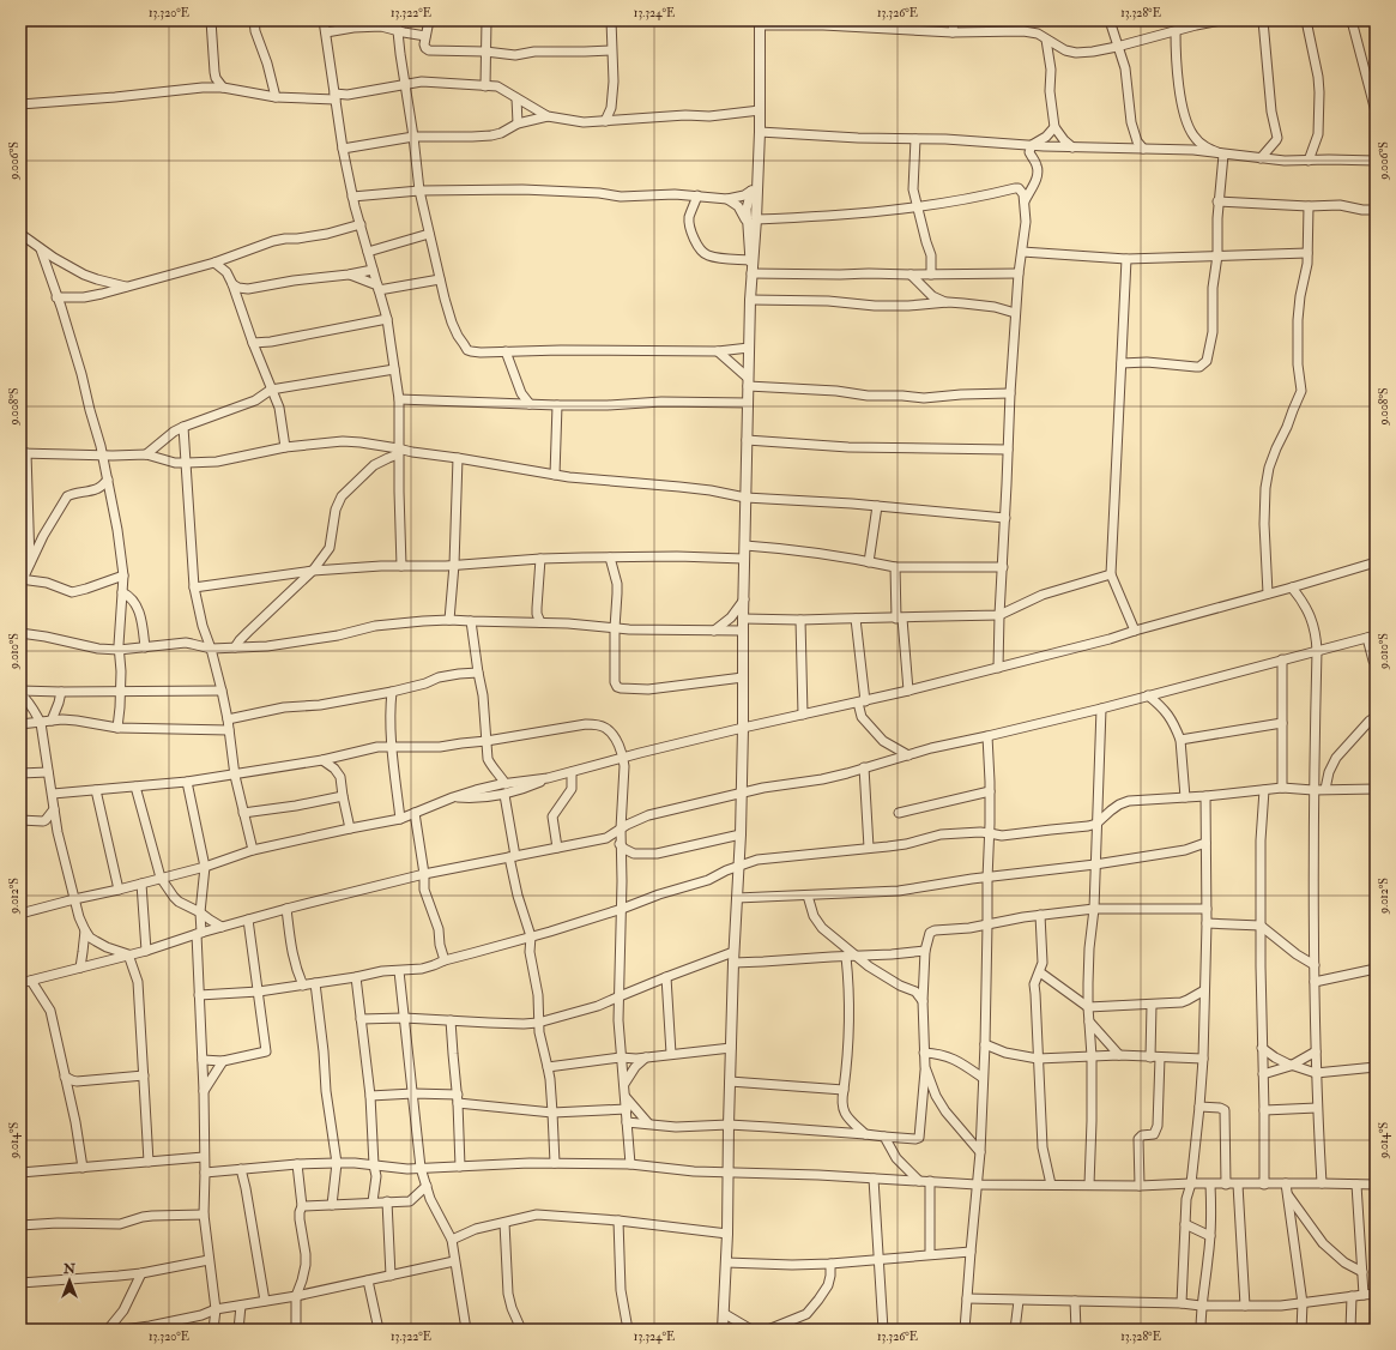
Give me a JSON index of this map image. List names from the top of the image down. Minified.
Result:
{"north":"top","coordinates":["13.320°E","13.322°E","13.324°E","13.326°E","13.328°E","9.006°S","9.008°S","9.010°S","9.012°S","9.014°S"]}
